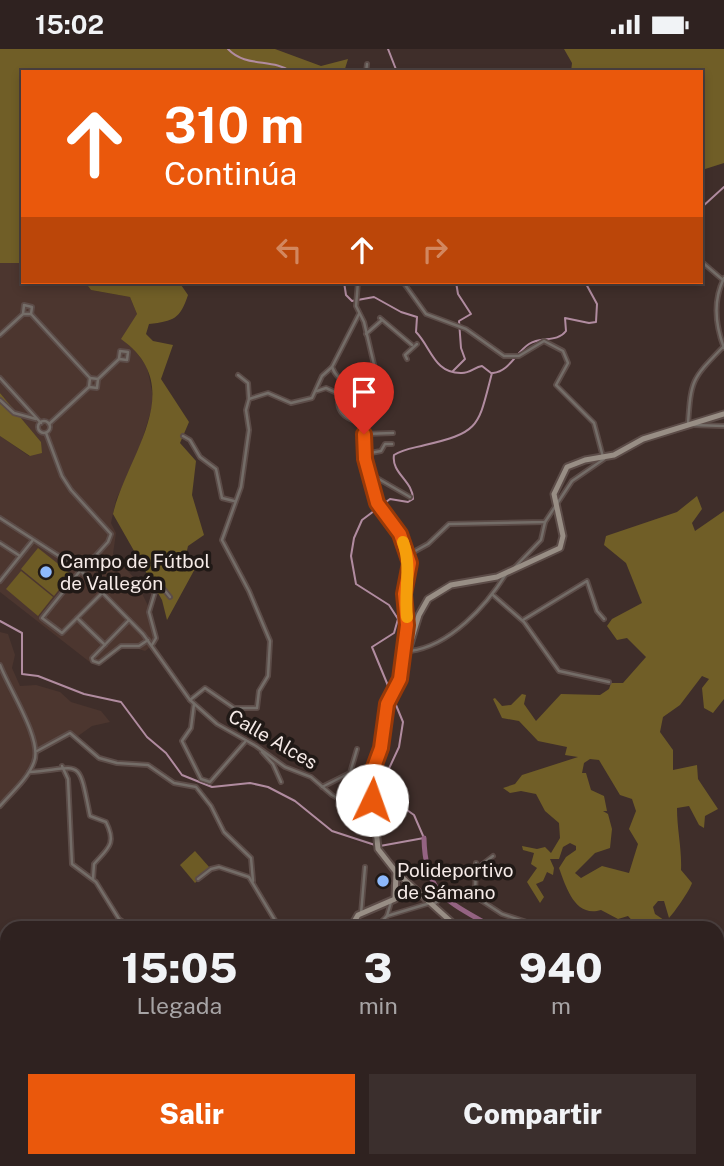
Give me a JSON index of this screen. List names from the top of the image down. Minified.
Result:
{"streets":{"street":["Calle Alces"]},"places":["Campo de Fútbol de Vallegón","Polideportivo de Sámano"],"page":{"status":"15:02","turn":["310 m","Continúa"],"eta":["15:05","Llegada","3","min","940","m"],"buttons":["Salir","Compartir"]}}
